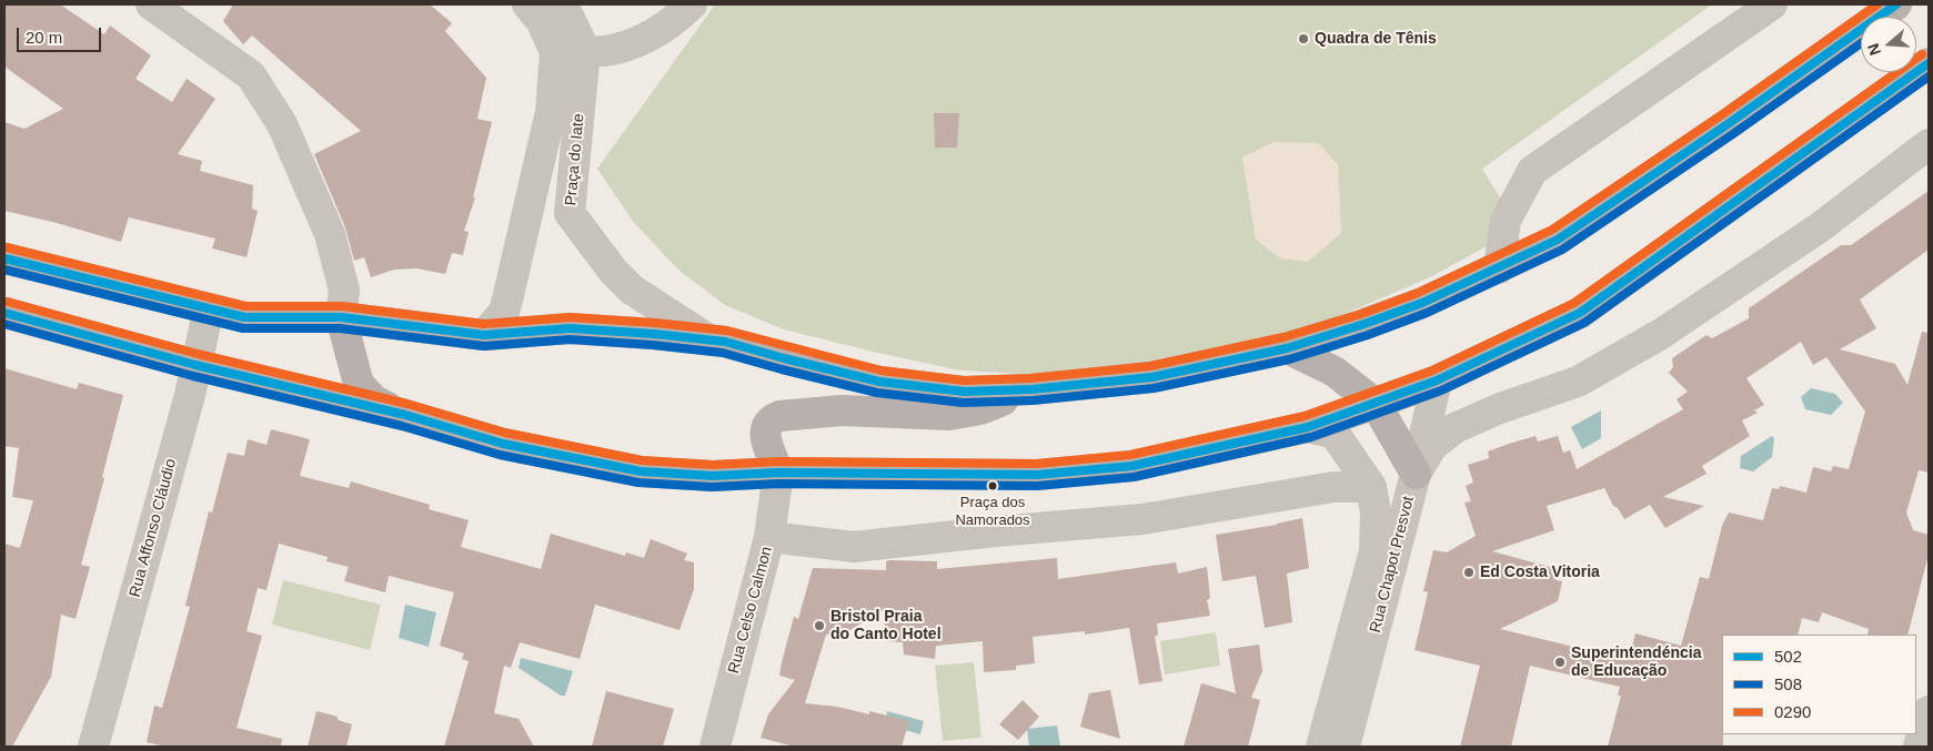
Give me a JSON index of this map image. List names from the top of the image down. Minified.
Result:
{"streets":{"street":["Praça do Iate","Rua Affonso Cláudio","Rua Chapot Presvot","Rua Celso Calmon"]},"places":["Quadra de Tênis","Praça dos Namorados","Ed Costa Vitoria","Bristol Praia do Canto Hotel","Superintendéncia de Educação"],"lines":["transit line 502","transit line 0290","transit line 508"],"legend":["502","508","0290"],"scale_bar":"20 m","north":"left"}
